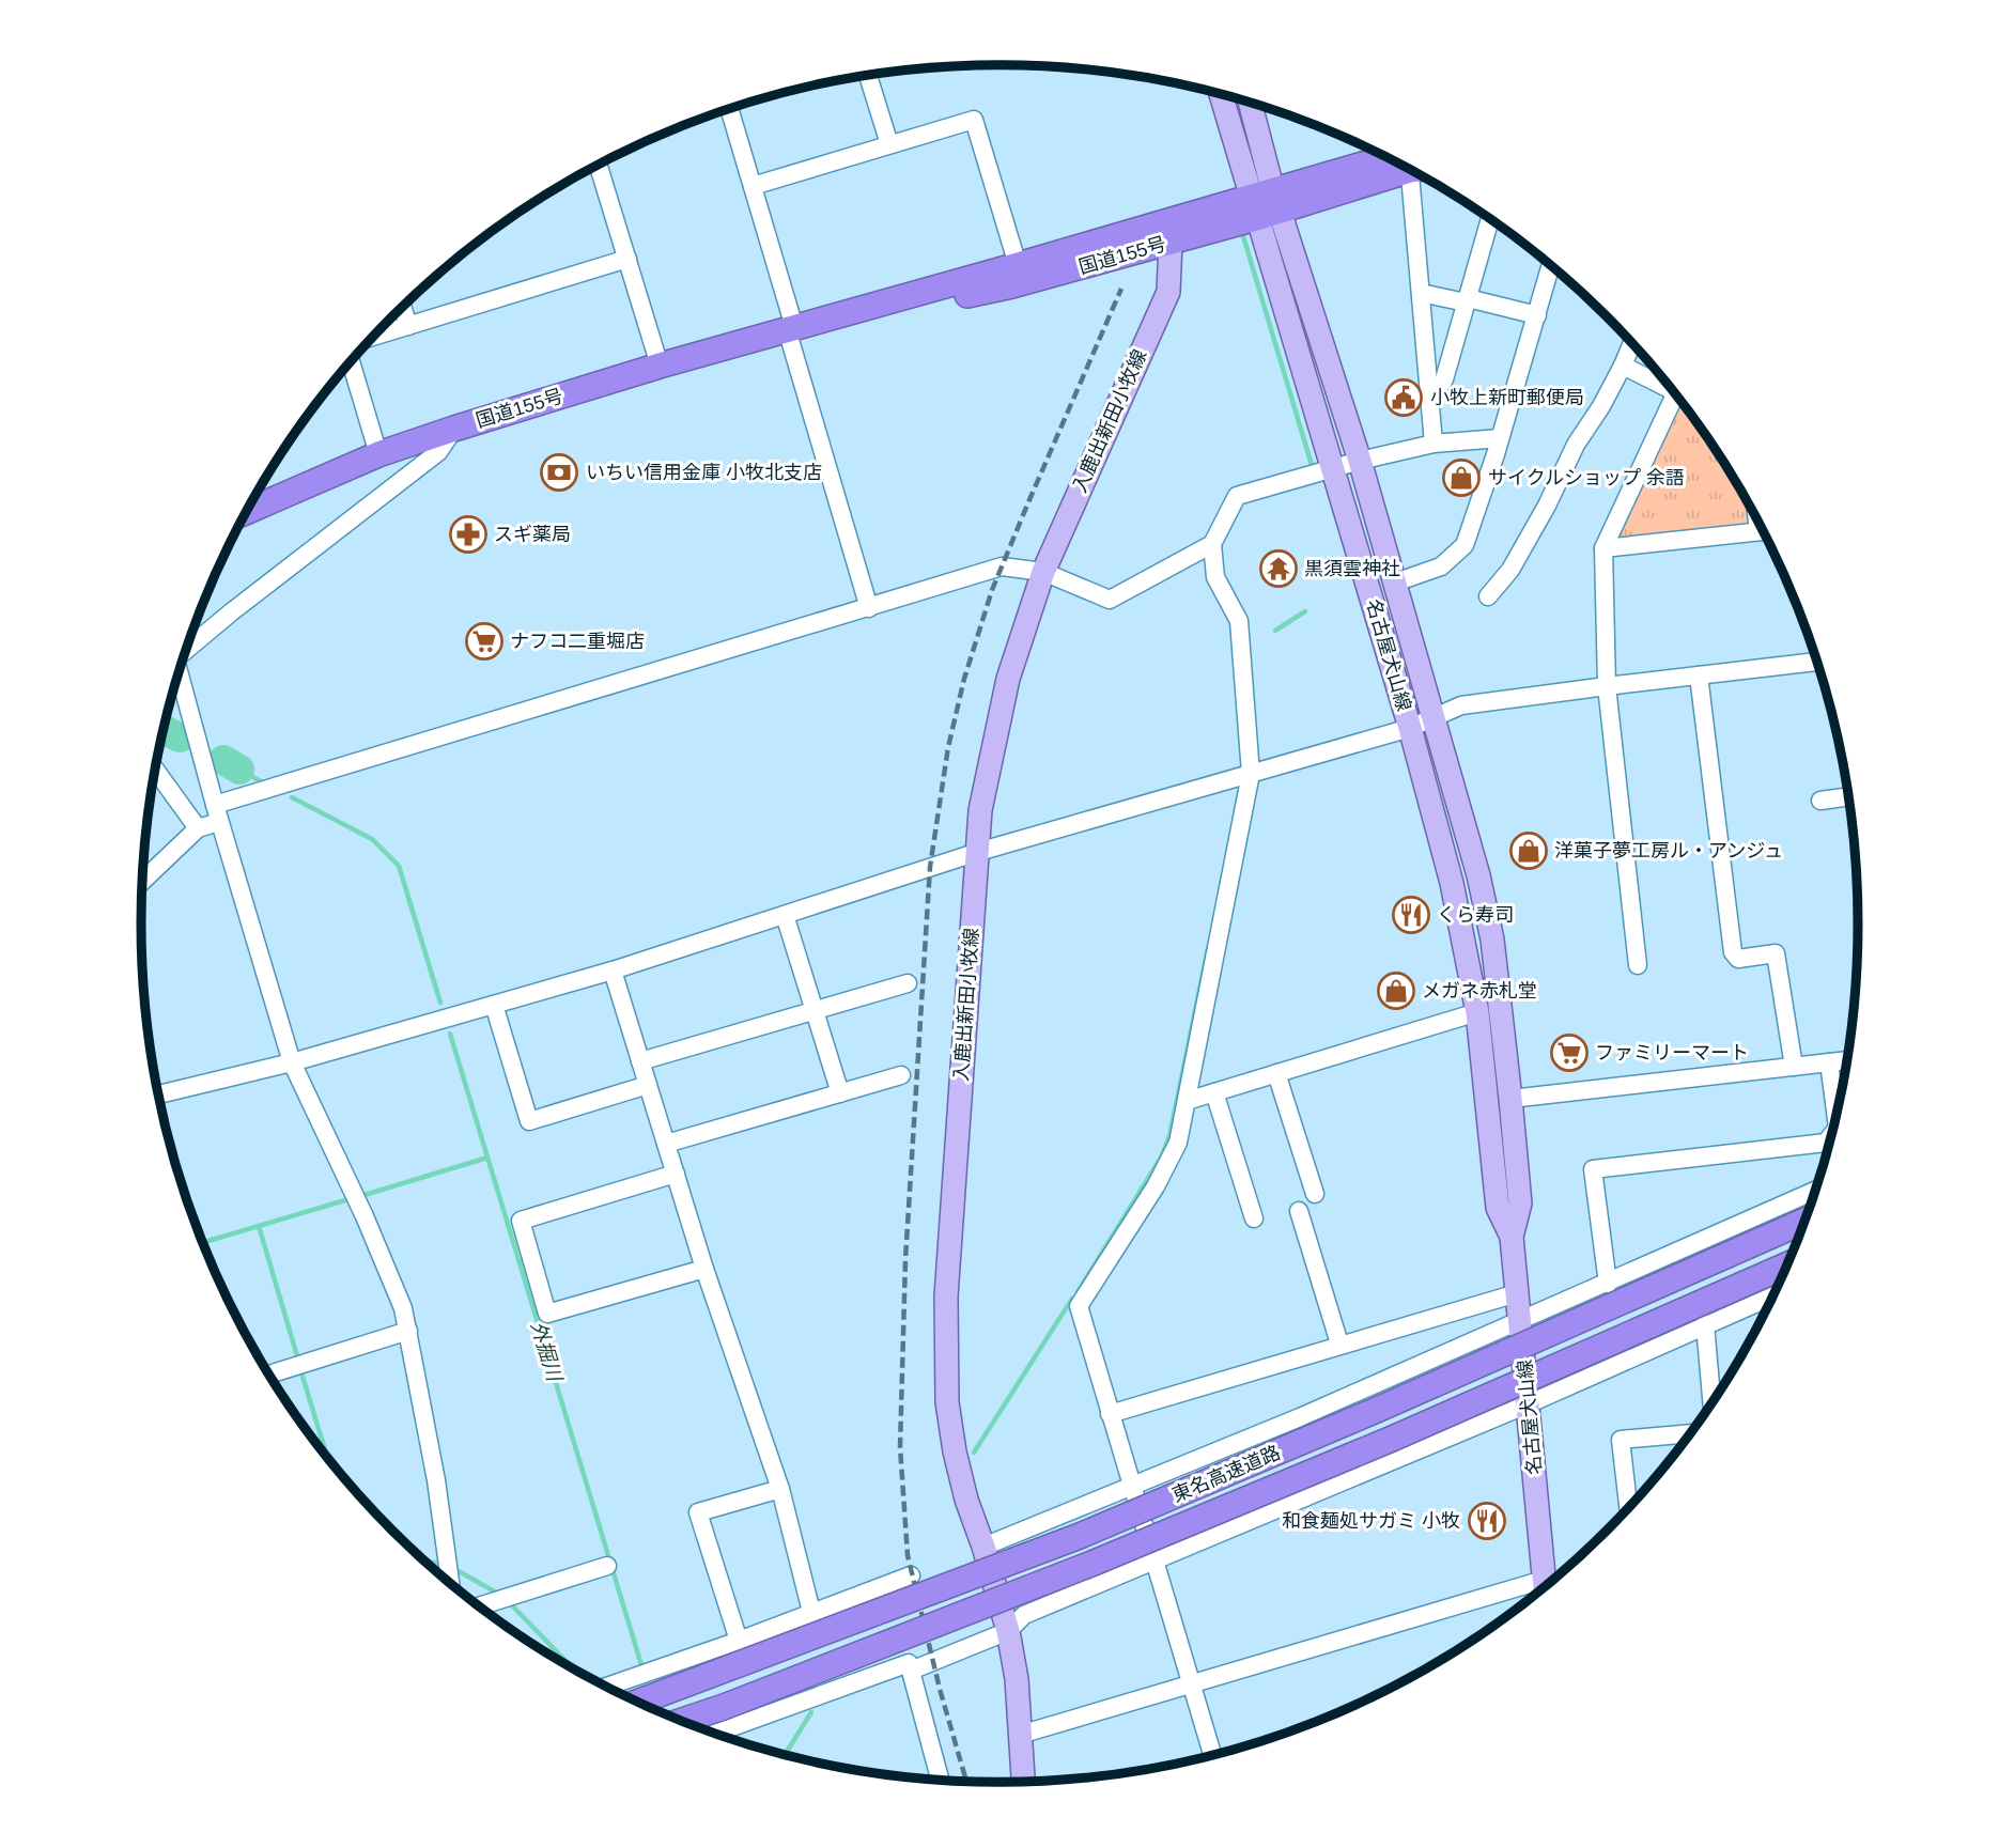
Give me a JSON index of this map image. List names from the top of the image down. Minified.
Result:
{"streets":{"highway":["国道155号","東名高速道路"],"main road":["入鹿出新田小牧線","名古屋犬山線"]},"crossings":[["国道155号","入鹿出新田小牧線"],["国道155号","名古屋犬山線"]],"water":["外掘川"],"places":{"public building":["小牧上新町郵便局"],"bank":["いちい信用金庫 小牧北支店"],"shop":["サイクルショップ 余語","洋菓子夢工房ル・アンジュ","メガネ赤札堂"],"pharmacy":["スギ薬局"],"temple":["黒須雲神社"],"supermarket":["ナフコ二重堀店","ファミリーマート"],"restaurant":["くら寿司","和食麺処サガミ 小牧"]}}
